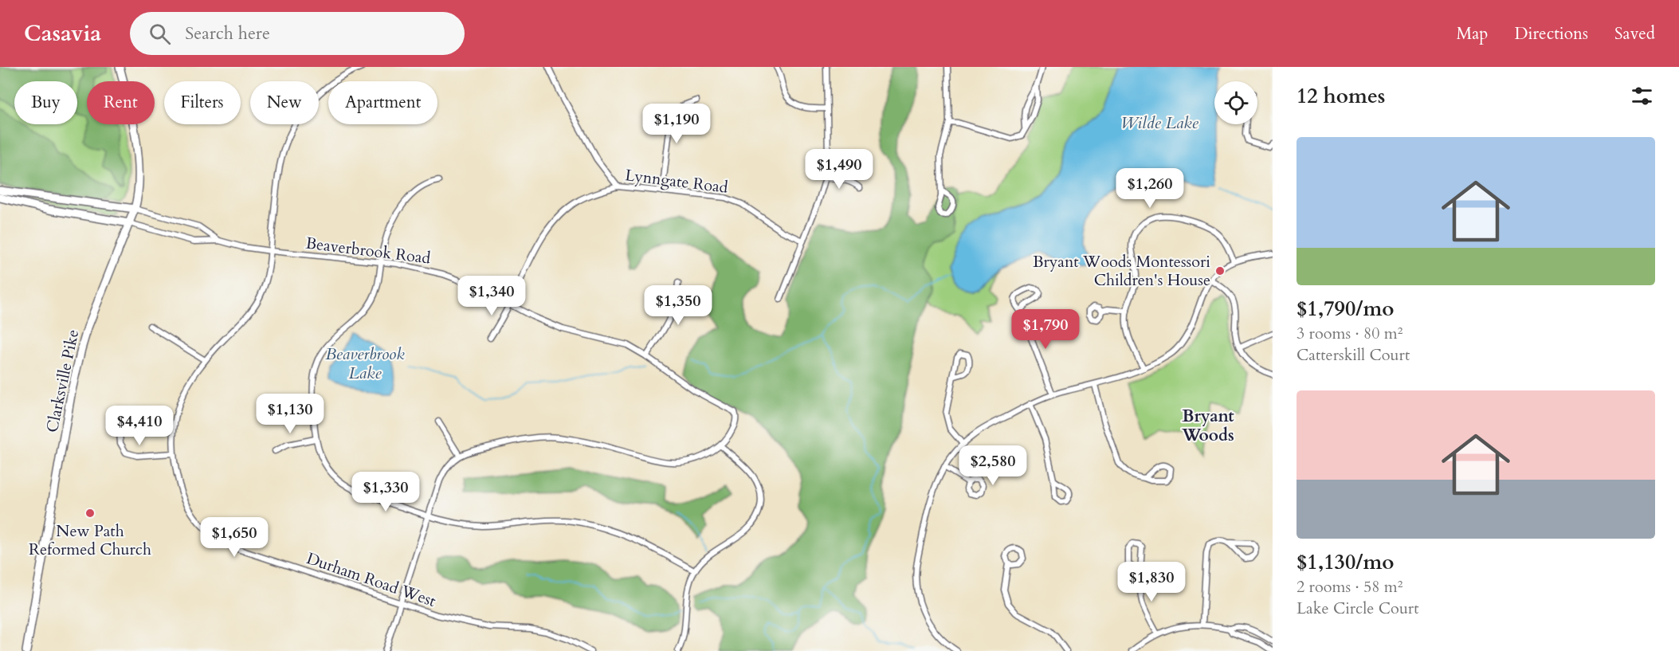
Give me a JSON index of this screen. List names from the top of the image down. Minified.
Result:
{"streets":{"main road":["Clarksville Pike"],"street":["Lynngate Road","Beaverbrook Road","Durham Road West"]},"crossings":[["Lynngate Road","Beaverbrook Road"],["Beaverbrook Road","Clarksville Pike"],["Beaverbrook Road","Durham Road West"]],"districts":["Bryant Woods"],"water":["Wilde Lake","Beaverbrook Lake"],"places":["Bryant Woods Montessori Children's House","New Path Reformed Church"],"page":{"header":"Casavia","search":"Search here","nav":["Map","Directions","Saved"],"heading":"12 homes","chip":["Buy","Rent","Filters","New","Apartment"],"price":["$1,190","$1,490","$1,260","$1,340","$1,350","$1,790","$1,130","$4,410","$2,580","$1,330","$1,650","$1,830"],"list":[{"name":"$1,790/mo","note":"3 rooms · 80 m² · Catterskill Court"},{"name":"$1,130/mo","note":"2 rooms · 58 m² · Lake Circle Court"}]}}
